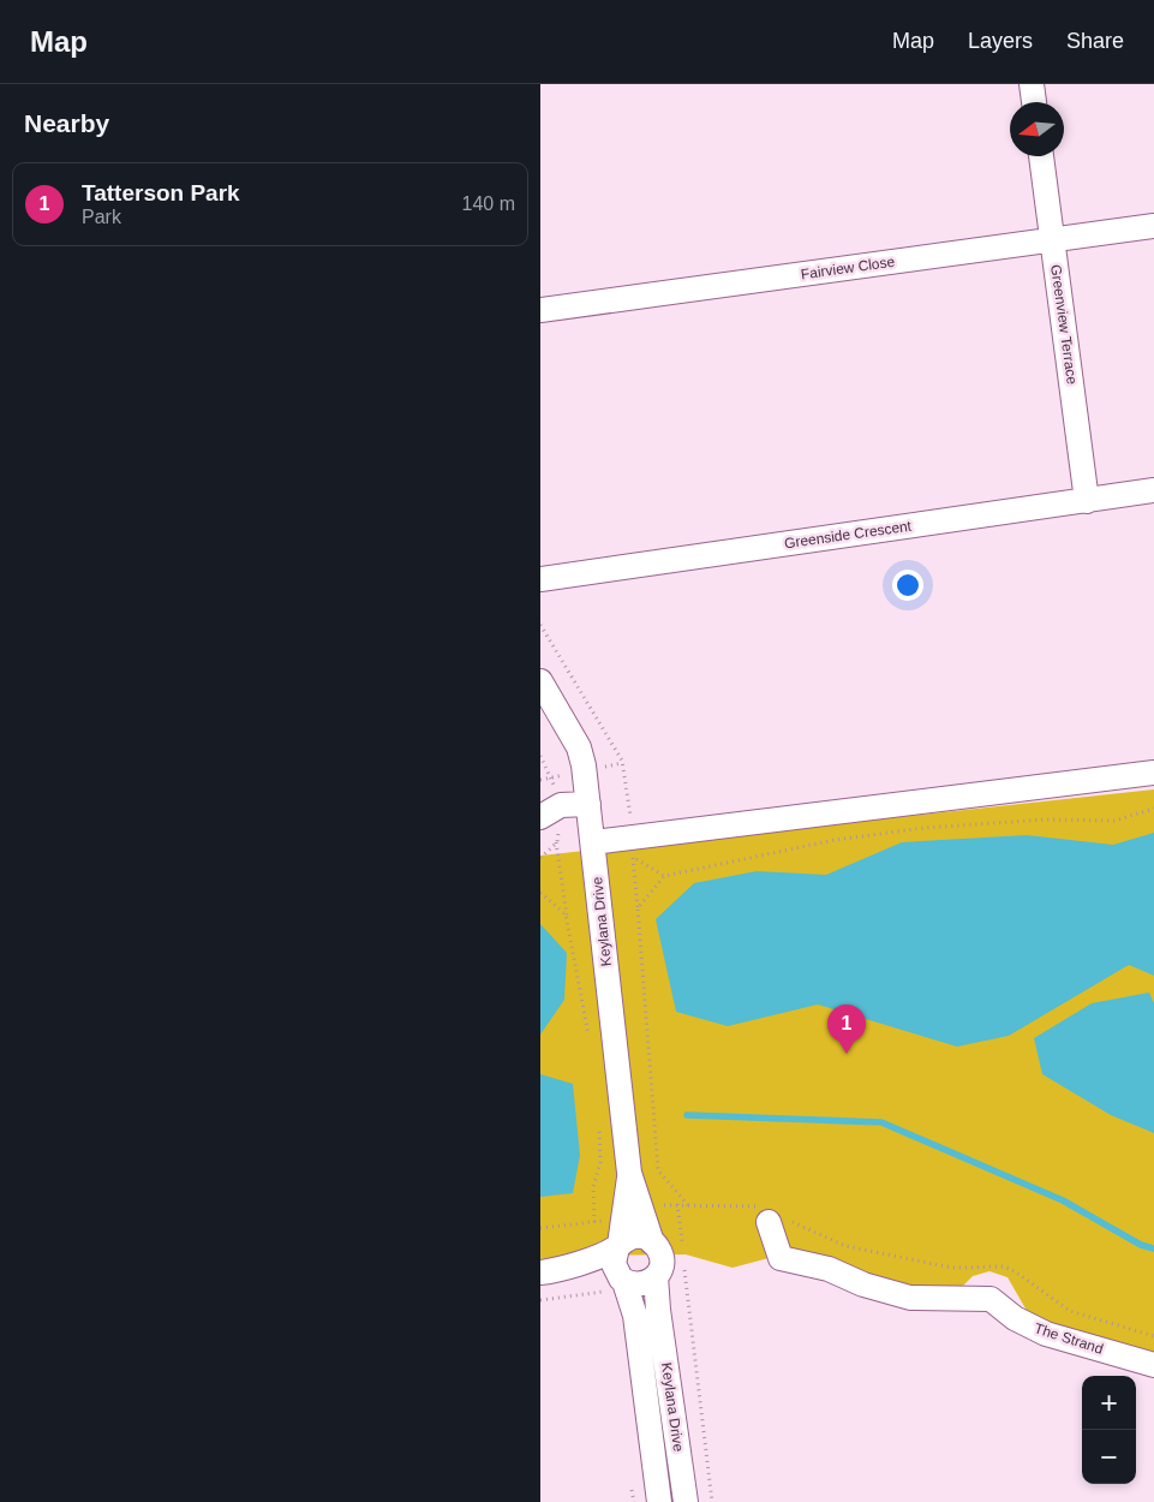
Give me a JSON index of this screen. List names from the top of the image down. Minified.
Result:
{"streets":{"street":["Fairview Close","Greenview Terrace","Greenside Crescent","Keylana Drive","The Strand"]},"crossings":[["Fairview Close","Greenview Terrace"],["Greenview Terrace","Greenside Crescent"]],"north":"left","page":{"header":"Map","nav":["Map","Layers","Share"],"heading":"Nearby","list":[{"mark":"1","name":"Tatterson Park","note":"Park","value":"140 m"}],"pins":"1","map_buttons":["+","−"]}}
